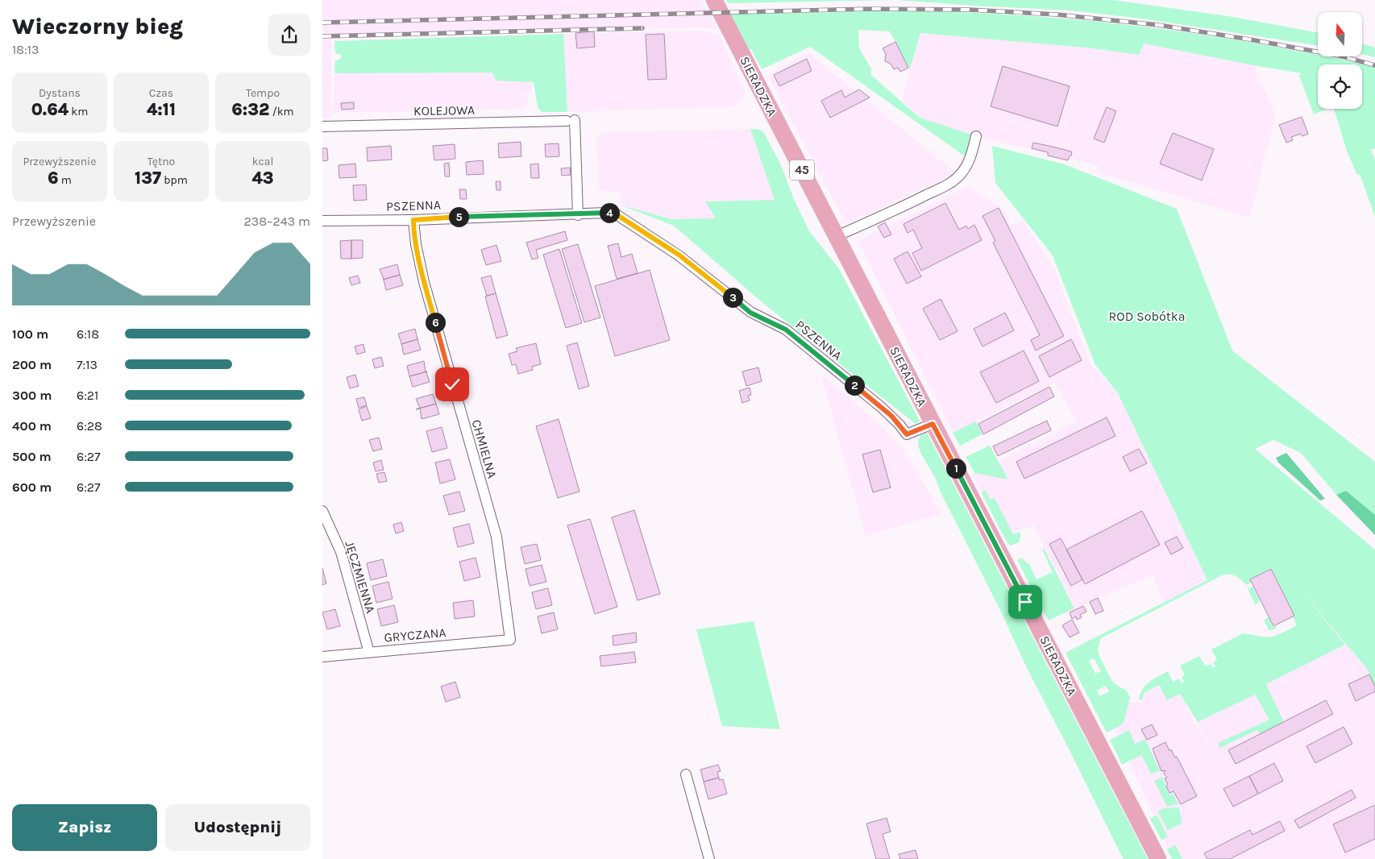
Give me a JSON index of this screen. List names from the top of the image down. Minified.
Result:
{"streets":{"main road":["SIERADZKA","45"],"street":["KOLEJOWA","PSZENNA","CHMIELNA","JĘCZMIENNA","GRYCZANA"]},"crossings":[["SIERADZKA","PSZENNA"],["KOLEJOWA","PSZENNA"],["PSZENNA","CHMIELNA"],["CHMIELNA","GRYCZANA"],["JĘCZMIENNA","GRYCZANA"]],"parks":["ROD Sobótka"],"north":"top","page":{"heading":["Wieczorny bieg","18:13"],"stats":[["Dystans","0.64 km"],["Czas","4:11"],["Tempo","6:32 /km"],["Przewyższenie","6 m"],["Tętno","137 bpm"],["kcal","43"]],"pins":["4","5","3","6","2","1"],"chart":["Przewyższenie","238–243 m"],"list":[{"name":"100 m","note":"6:18"},{"name":"200 m","note":"7:13"},{"name":"300 m","note":"6:21"},{"name":"400 m","note":"6:28"},{"name":"500 m","note":"6:27"},{"name":"600 m","note":"6:27"}],"buttons":["Zapisz","Udostępnij"]}}
